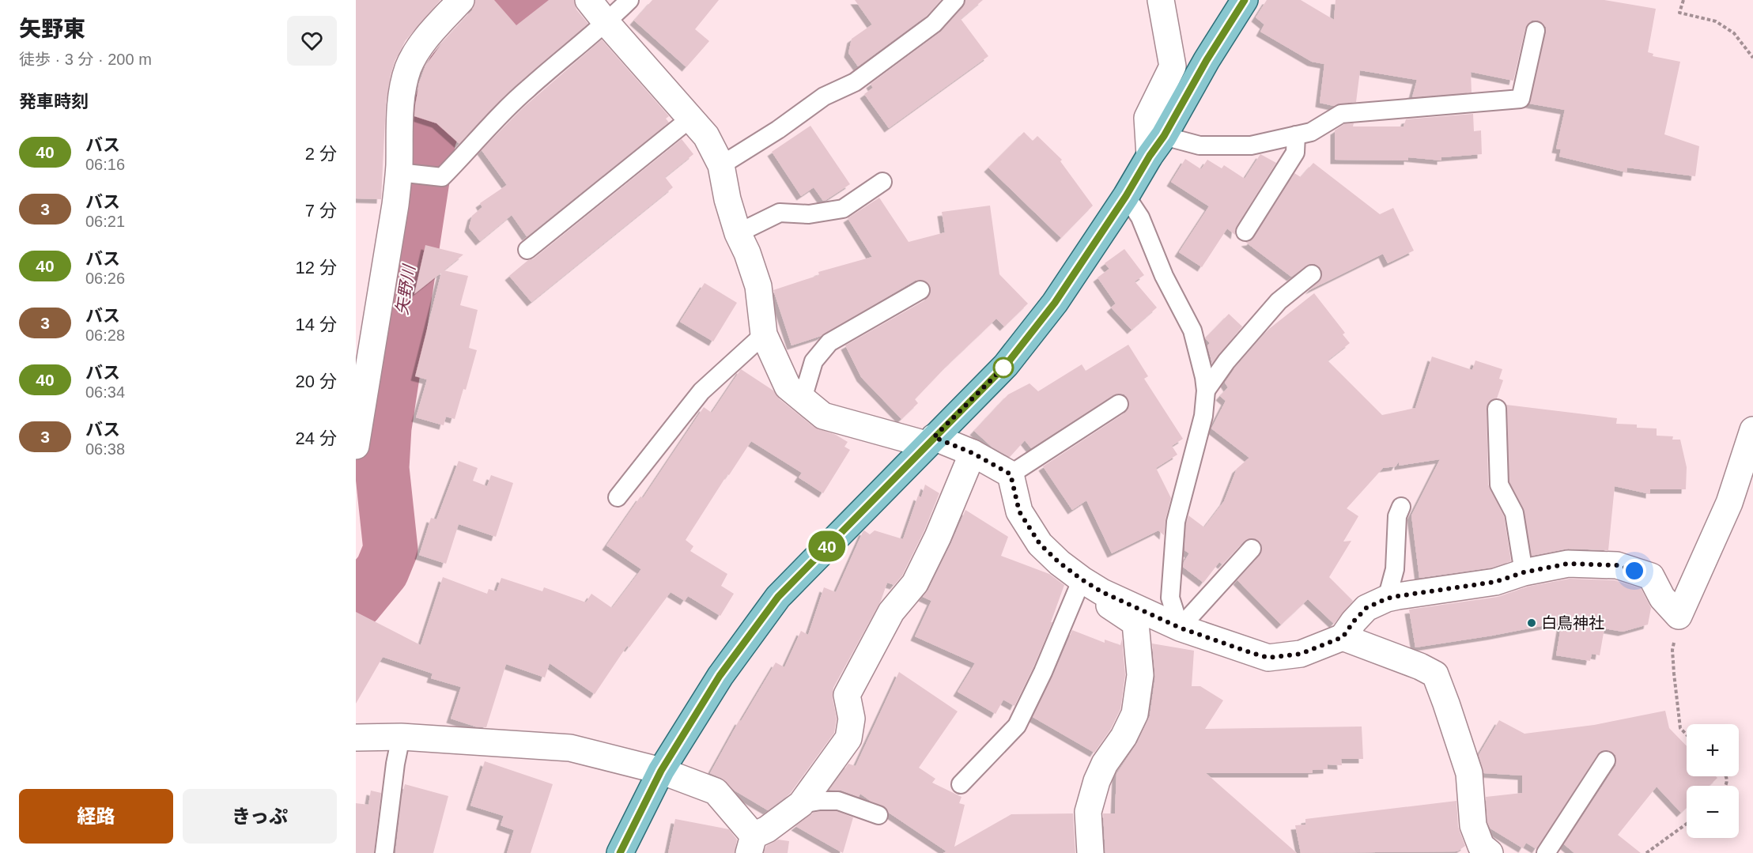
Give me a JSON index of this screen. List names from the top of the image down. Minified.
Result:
{"water":["矢野川"],"places":["白鳥神社"],"lines":["bus line 40"],"page":{"heading":[["矢野東","徒歩 · 3 分 · 200 m"],"発車時刻"],"on_map":"40","list":[{"mark":"40","name":"バス","note":"06:16","value":"2 分"},{"mark":"3","name":"バス","note":"06:21","value":"7 分"},{"mark":"40","name":"バス","note":"06:26","value":"12 分"},{"mark":"3","name":"バス","note":"06:28","value":"14 分"},{"mark":"40","name":"バス","note":"06:34","value":"20 分"},{"mark":"3","name":"バス","note":"06:38","value":"24 分"}],"map_buttons":["+","−"],"buttons":["経路","きっぷ"]}}
